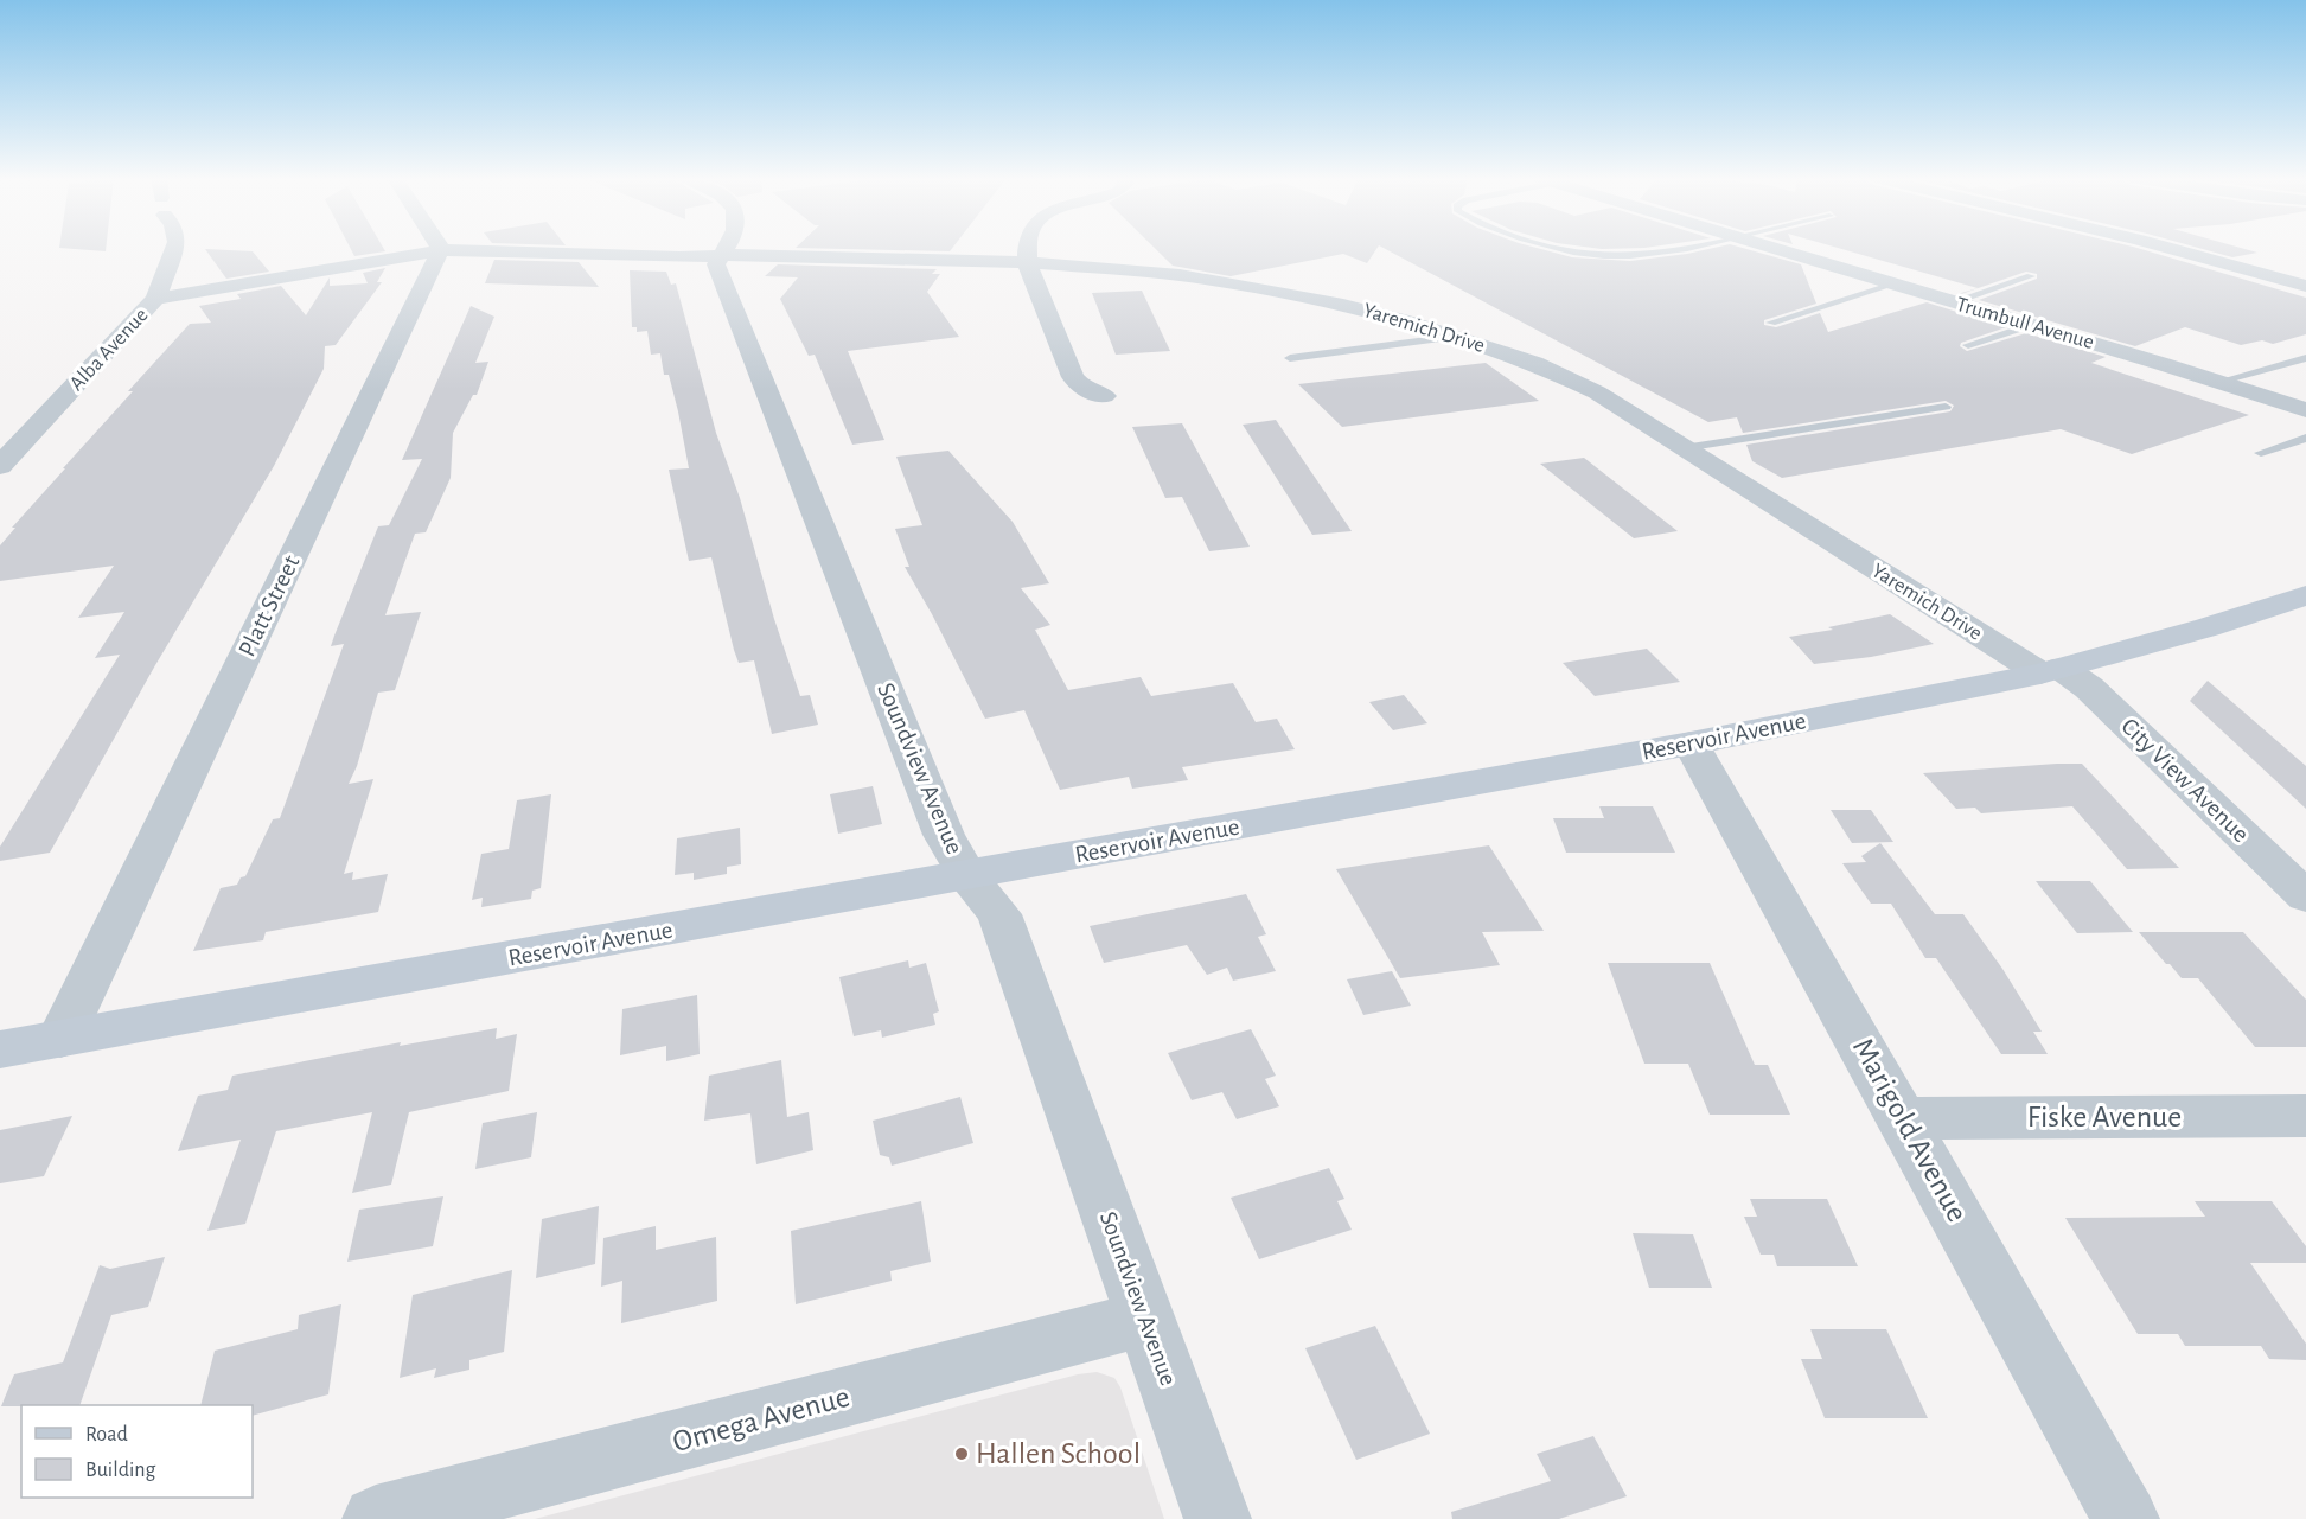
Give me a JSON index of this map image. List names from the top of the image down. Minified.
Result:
{"streets":{"main road":["Reservoir Avenue"],"street":["Trumbull Avenue","Yaremich Drive","Alba Avenue","Platt Street","Soundview Avenue","City View Avenue","Fiske Avenue","Marigold Avenue","Omega Avenue"]},"crossings":[["Yaremich Drive","Alba Avenue"],["Yaremich Drive","Platt Street"],["Yaremich Drive","Reservoir Avenue"],["Yaremich Drive","Soundview Avenue"],["Yaremich Drive","City View Avenue"],["Platt Street","Reservoir Avenue"],["Reservoir Avenue","Soundview Avenue"],["Reservoir Avenue","City View Avenue"],["Reservoir Avenue","Marigold Avenue"],["Soundview Avenue","Omega Avenue"],["Fiske Avenue","Marigold Avenue"]],"places":["Hallen School"],"legend":["Road","Building"]}
